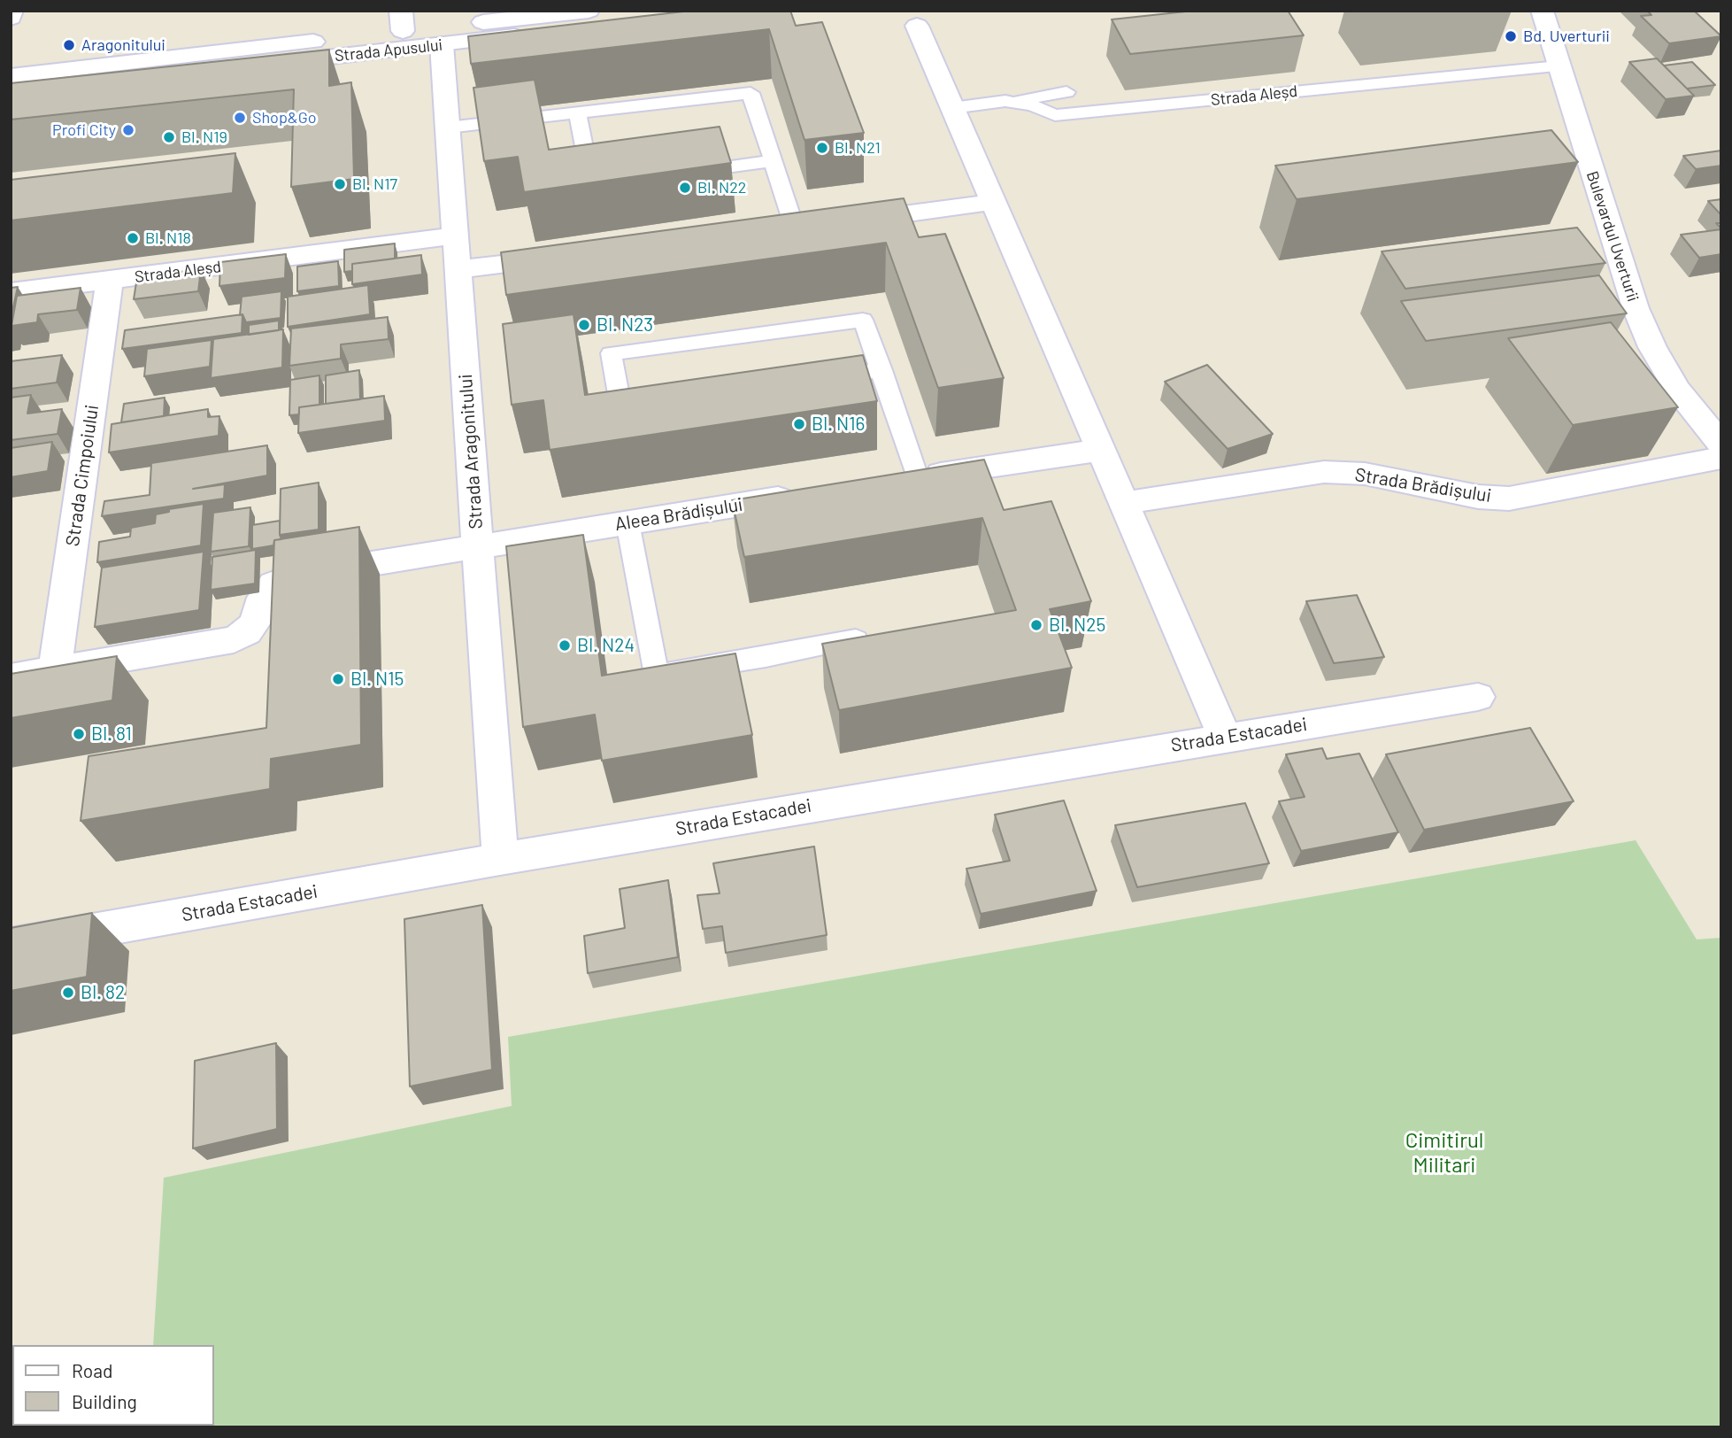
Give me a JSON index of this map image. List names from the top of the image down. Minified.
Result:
{"streets":{"street":["Strada Apusului","Strada Aleșd","Bulevardul Uverturii","Strada Aragonitului","Strada Cimpoiului","Strada Brădișului","Aleea Brădișului","Strada Estacadei"]},"crossings":[["Strada Apusului","Strada Aragonitului"],["Strada Aleșd","Bulevardul Uverturii"],["Strada Aleșd","Strada Aragonitului"],["Strada Aleșd","Strada Cimpoiului"],["Strada Aragonitului","Aleea Brădișului"],["Strada Aragonitului","Strada Estacadei"],["Strada Cimpoiului","Aleea Brădișului"]],"parks":["Cimitirul Militari"],"places":["Bd. Uverturii","Aragonitului","Shop&Go","Profi City","Bl. N19","Bl. N21","Bl. N17","Bl. N22","Bl. N18","Bl. N23","Bl. N16","Bl. N25","Bl. N24","Bl. N15","Bl. 81","Bl. 82"],"legend":["Road","Building"]}
